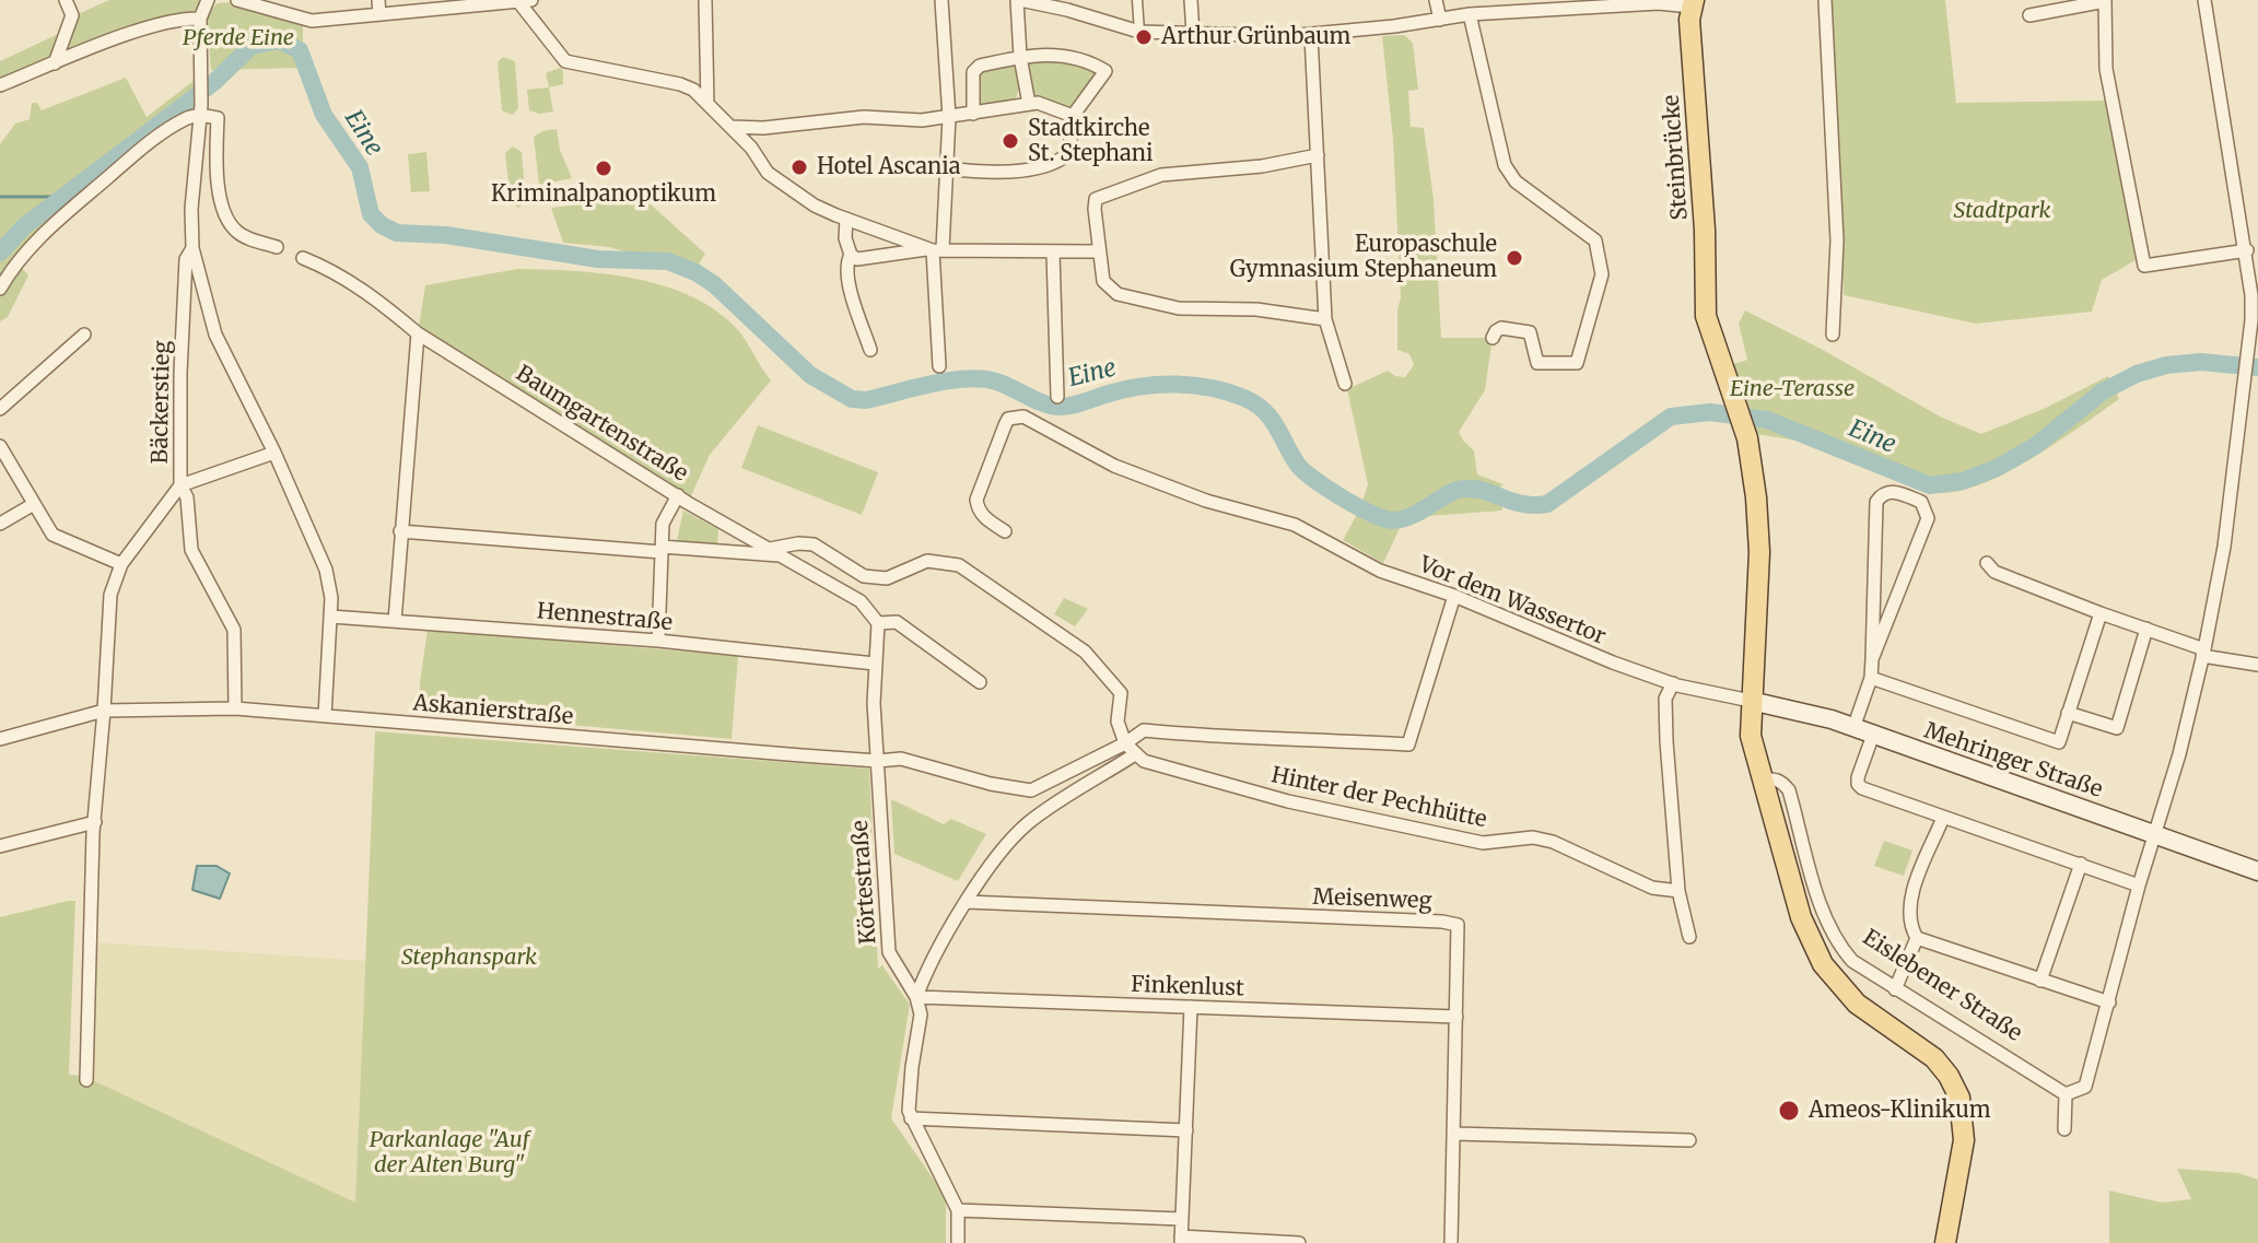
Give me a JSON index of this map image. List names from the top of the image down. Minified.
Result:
{"streets":{"main road":["Steinbrücke","Mehringer Straße"],"street":["Bäckerstieg","Baumgartenstraße","Vor dem Wassertor","Hennestraße","Askanierstraße","Hinter der Pechhütte","Körtestraße","Meisenweg","Eislebener Straße","Finkenlust"]},"crossings":[["Steinbrücke","Vor dem Wassertor"],["Steinbrücke","Mehringer Straße"],["Bäckerstieg","Askanierstraße"],["Baumgartenstraße","Körtestraße"],["Vor dem Wassertor","Mehringer Straße"],["Hennestraße","Körtestraße"],["Askanierstraße","Körtestraße"],["Körtestraße","Finkenlust"],["Meisenweg","Finkenlust"]],"water":["Eine"],"parks":["Pferde Eine","Stadtpark","Eine-Terasse","Stephanspark","Parkanlage \"Auf der Alten Burg\""],"places":["Arthur Grünbaum","Stadtkirche St. Stephani","Hotel Ascania","Kriminalpanoptikum","Europaschule Gymnasium Stephaneum","Ameos-Klinikum"]}
